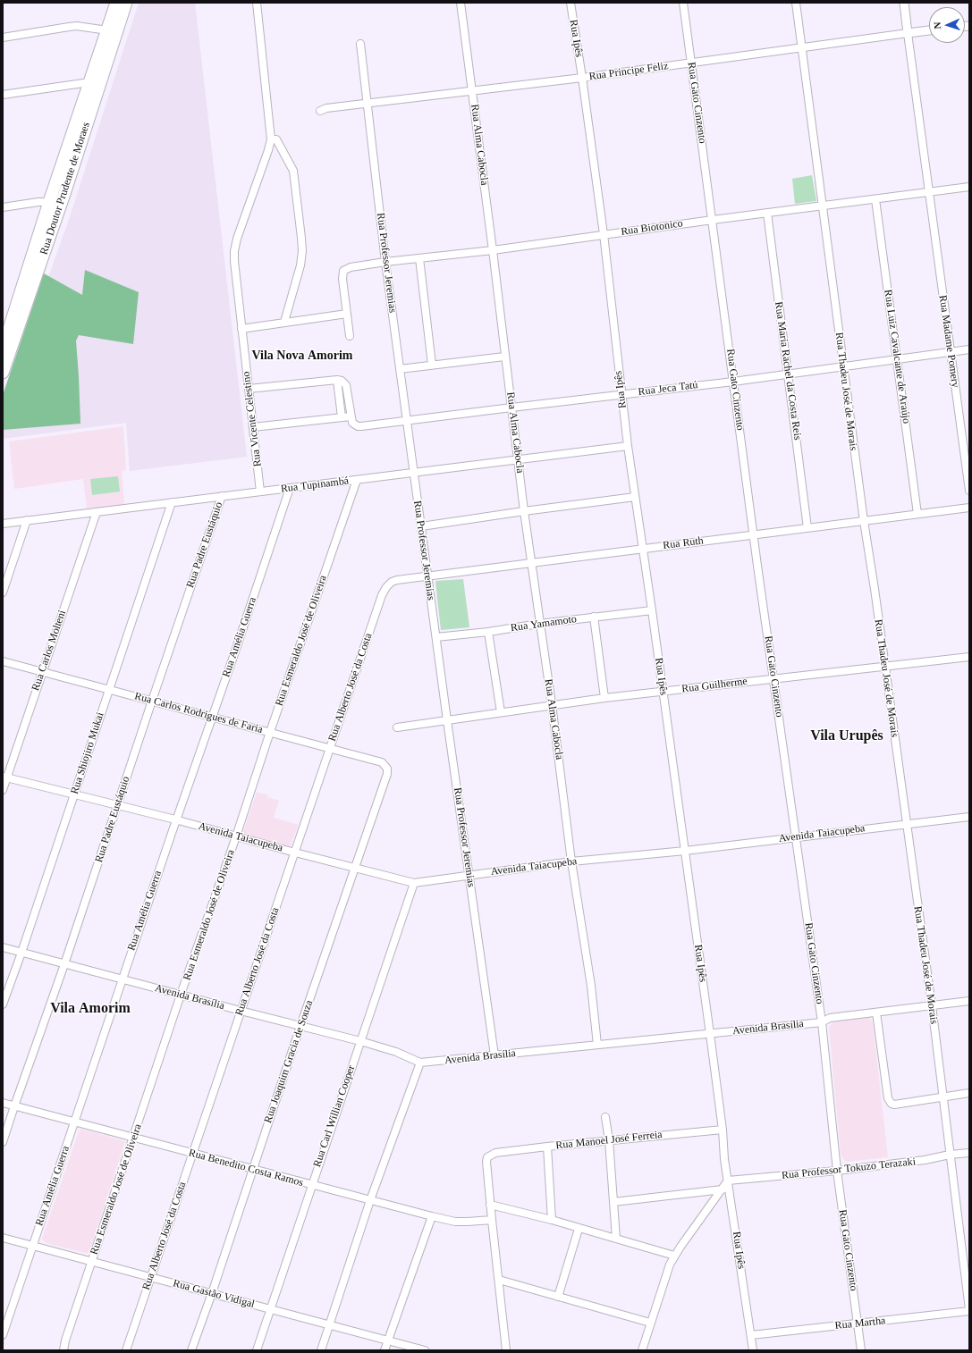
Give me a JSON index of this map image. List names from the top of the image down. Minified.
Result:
{"streets":{"highway":["Rua Doutor Prudente de Moraes"],"street":["Rua Ipês","Rua Principe Feliz","Rua Gato Cinzento","Rua Alma Cabocla","Rua Biotonico","Rua Professor Jeremias","Rua Madame Pomery","Rua Luiz Cavalcante de Araújo","Rua Maria Rachel da Costa Reis","Rua Jeca Tatú","Rua Thadeu José de Morais","Rua Vicente Celestino","Rua Tupinambá","Rua Ruth","Rua Padre Eustáquio","Rua Yamamoto","Rua Amélia Guerra","Rua Esmeraldo José de Oliveira","Rua Carlos Molteni","Rua Guilherme","Rua Alberto José da Costa","Rua Carlos Rodrigues de Faria","Rua Shiojiro Mukai","Avenida Taiacupeba","Avenida Brasília","Rua Joaquim Gracia de Souza","Rua Carl Willian Cooper","Rua Manoel José Ferreia","Rua Benedito Costa Ramos","Rua Professor Tokuzo Terazaki","Rua Gastão Vidigal","Rua Martha"]},"crossings":[["Rua Ipês","Rua Principe Feliz"],["Rua Ipês","Rua Biotonico"],["Rua Ipês","Rua Jeca Tatú"],["Rua Ipês","Rua Tupinambá"],["Rua Ipês","Rua Ruth"],["Rua Ipês","Rua Yamamoto"],["Rua Ipês","Rua Guilherme"],["Rua Ipês","Avenida Taiacupeba"],["Rua Ipês","Avenida Brasília"],["Rua Ipês","Rua Manoel José Ferreia"],["Rua Ipês","Rua Professor Tokuzo Terazaki"],["Rua Ipês","Rua Martha"],["Rua Principe Feliz","Rua Gato Cinzento"],["Rua Principe Feliz","Rua Alma Cabocla"],["Rua Principe Feliz","Rua Professor Jeremias"],["Rua Principe Feliz","Rua Madame Pomery"],["Rua Principe Feliz","Rua Thadeu José de Morais"],["Rua Gato Cinzento","Rua Biotonico"],["Rua Gato Cinzento","Rua Jeca Tatú"],["Rua Gato Cinzento","Rua Ruth"],["Rua Gato Cinzento","Rua Guilherme"],["Rua Gato Cinzento","Avenida Taiacupeba"],["Rua Gato Cinzento","Avenida Brasília"],["Rua Gato Cinzento","Rua Professor Tokuzo Terazaki"],["Rua Gato Cinzento","Rua Martha"],["Rua Alma Cabocla","Rua Biotonico"],["Rua Alma Cabocla","Rua Jeca Tatú"],["Rua Alma Cabocla","Rua Tupinambá"],["Rua Alma Cabocla","Rua Ruth"],["Rua Alma Cabocla","Rua Yamamoto"],["Rua Alma Cabocla","Rua Guilherme"],["Rua Alma Cabocla","Avenida Taiacupeba"],["Rua Alma Cabocla","Avenida Brasília"],["Rua Biotonico","Rua Professor Jeremias"],["Rua Biotonico","Rua Madame Pomery"],["Rua Biotonico","Rua Luiz Cavalcante de Araújo"],["Rua Biotonico","Rua Maria Rachel da Costa Reis"],["Rua Biotonico","Rua Thadeu José de Morais"],["Rua Professor Jeremias","Rua Jeca Tatú"],["Rua Professor Jeremias","Rua Tupinambá"],["Rua Professor Jeremias","Rua Ruth"],["Rua Professor Jeremias","Rua Yamamoto"],["Rua Professor Jeremias","Rua Guilherme"],["Rua Professor Jeremias","Avenida Taiacupeba"],["Rua Professor Jeremias","Avenida Brasília"],["Rua Madame Pomery","Rua Jeca Tatú"],["Rua Luiz Cavalcante de Araújo","Rua Jeca Tatú"],["Rua Luiz Cavalcante de Araújo","Rua Ruth"],["Rua Maria Rachel da Costa Reis","Rua Jeca Tatú"],["Rua Maria Rachel da Costa Reis","Rua Ruth"],["Rua Jeca Tatú","Rua Thadeu José de Morais"],["Rua Thadeu José de Morais","Rua Ruth"],["Rua Thadeu José de Morais","Rua Guilherme"],["Rua Thadeu José de Morais","Avenida Taiacupeba"],["Rua Thadeu José de Morais","Avenida Brasília"],["Rua Thadeu José de Morais","Rua Professor Tokuzo Terazaki"],["Rua Thadeu José de Morais","Rua Martha"],["Rua Vicente Celestino","Rua Tupinambá"],["Rua Tupinambá","Rua Padre Eustáquio"],["Rua Tupinambá","Rua Amélia Guerra"],["Rua Tupinambá","Rua Esmeraldo José de Oliveira"],["Rua Tupinambá","Rua Carlos Molteni"],["Rua Tupinambá","Rua Shiojiro Mukai"],["Rua Ruth","Rua Alberto José da Costa"],["Rua Padre Eustáquio","Rua Carlos Rodrigues de Faria"],["Rua Padre Eustáquio","Avenida Taiacupeba"],["Rua Padre Eustáquio","Avenida Brasília"],["Rua Padre Eustáquio","Rua Benedito Costa Ramos"],["Rua Amélia Guerra","Rua Carlos Rodrigues de Faria"],["Rua Amélia Guerra","Avenida Taiacupeba"],["Rua Amélia Guerra","Avenida Brasília"],["Rua Amélia Guerra","Rua Benedito Costa Ramos"],["Rua Amélia Guerra","Rua Gastão Vidigal"],["Rua Esmeraldo José de Oliveira","Rua Carlos Rodrigues de Faria"],["Rua Esmeraldo José de Oliveira","Avenida Taiacupeba"],["Rua Esmeraldo José de Oliveira","Avenida Brasília"],["Rua Esmeraldo José de Oliveira","Rua Benedito Costa Ramos"],["Rua Esmeraldo José de Oliveira","Rua Gastão Vidigal"],["Rua Carlos Molteni","Rua Carlos Rodrigues de Faria"],["Rua Carlos Molteni","Avenida Taiacupeba"],["Rua Alberto José da Costa","Rua Carlos Rodrigues de Faria"],["Rua Alberto José da Costa","Avenida Taiacupeba"],["Rua Alberto José da Costa","Avenida Brasília"],["Rua Alberto José da Costa","Rua Benedito Costa Ramos"],["Rua Alberto José da Costa","Rua Gastão Vidigal"],["Rua Carlos Rodrigues de Faria","Rua Shiojiro Mukai"],["Rua Carlos Rodrigues de Faria","Rua Joaquim Gracia de Souza"],["Rua Shiojiro Mukai","Avenida Taiacupeba"],["Rua Shiojiro Mukai","Avenida Brasília"],["Avenida Taiacupeba","Rua Joaquim Gracia de Souza"],["Avenida Taiacupeba","Rua Carl Willian Cooper"],["Avenida Brasília","Rua Joaquim Gracia de Souza"],["Avenida Brasília","Rua Carl Willian Cooper"],["Rua Joaquim Gracia de Souza","Rua Benedito Costa Ramos"],["Rua Joaquim Gracia de Souza","Rua Gastão Vidigal"],["Rua Carl Willian Cooper","Rua Benedito Costa Ramos"],["Rua Carl Willian Cooper","Rua Gastão Vidigal"]],"districts":["Vila Nova Amorim","Vila Urupês","Vila Amorim"],"north":"left"}
